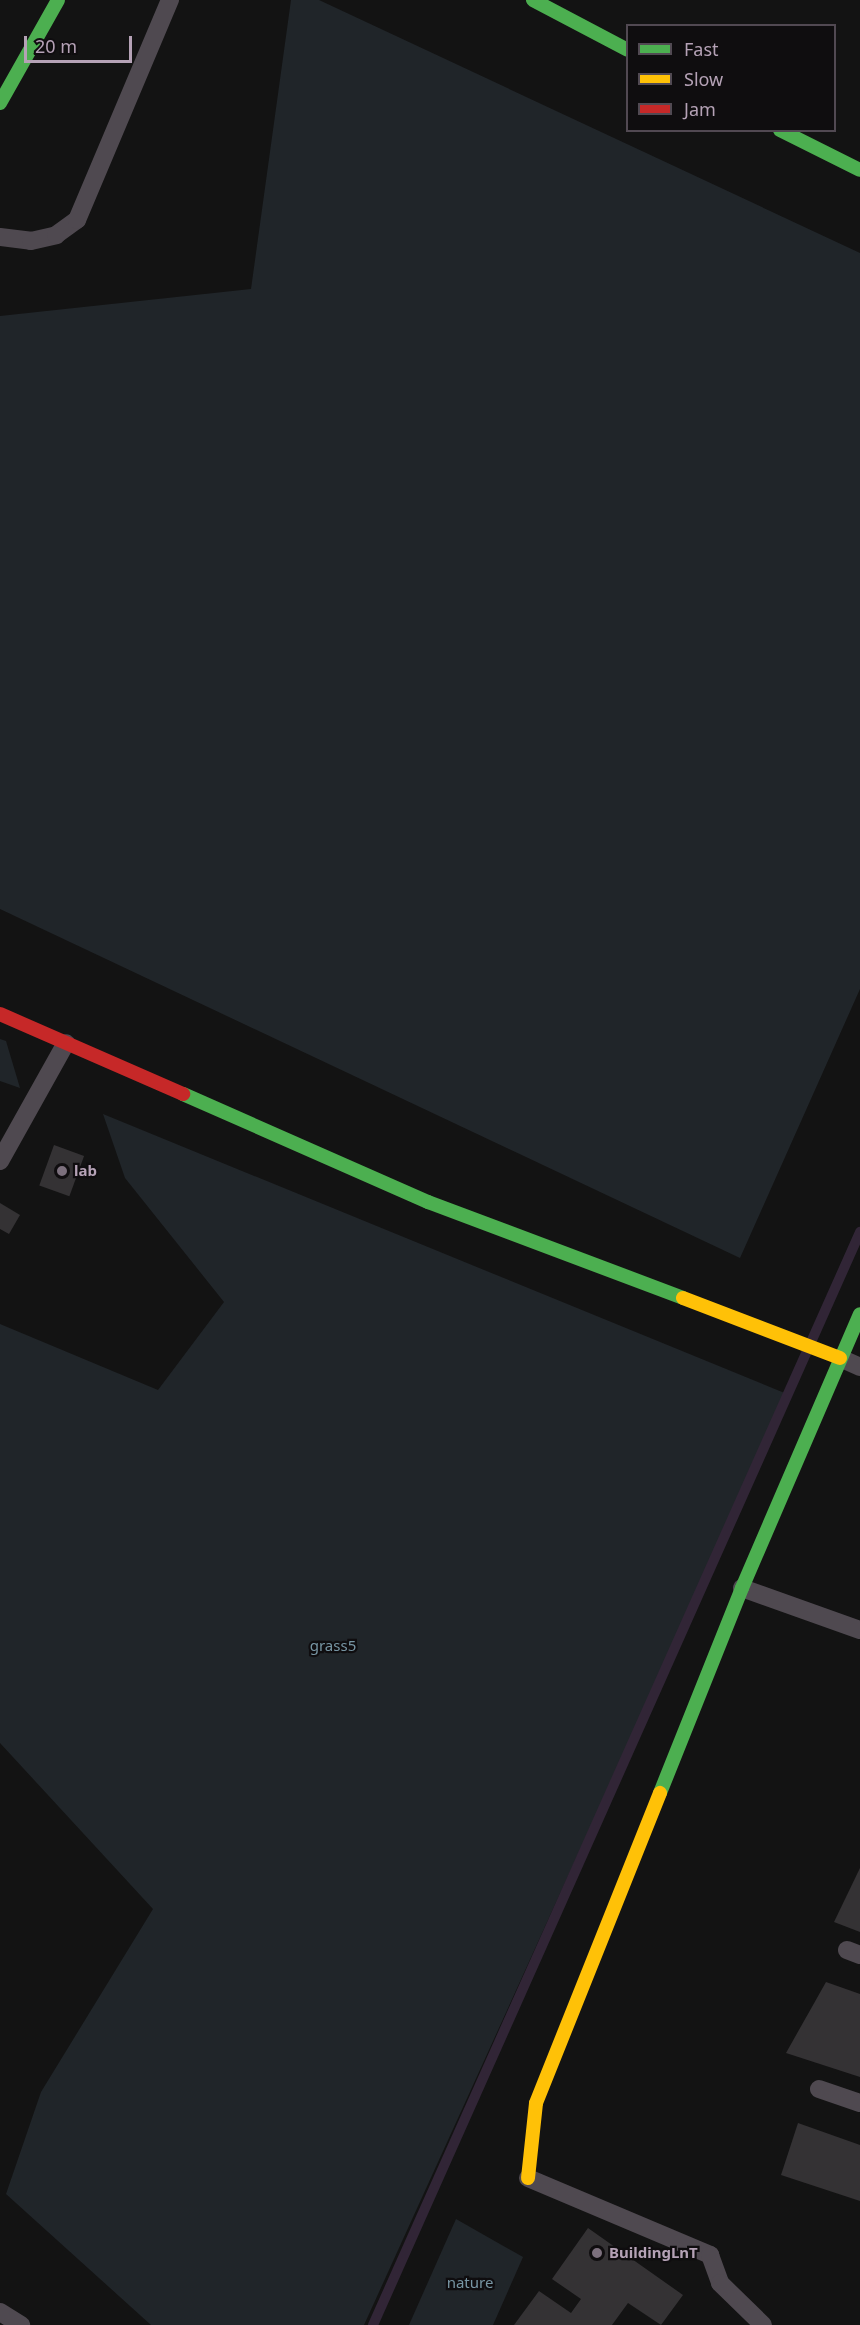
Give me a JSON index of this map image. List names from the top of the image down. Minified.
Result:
{"parks":["grass5","nature"],"places":["lab","BuildingLnT"],"legend":["Fast","Slow","Jam"],"scale_bar":"20 m"}
